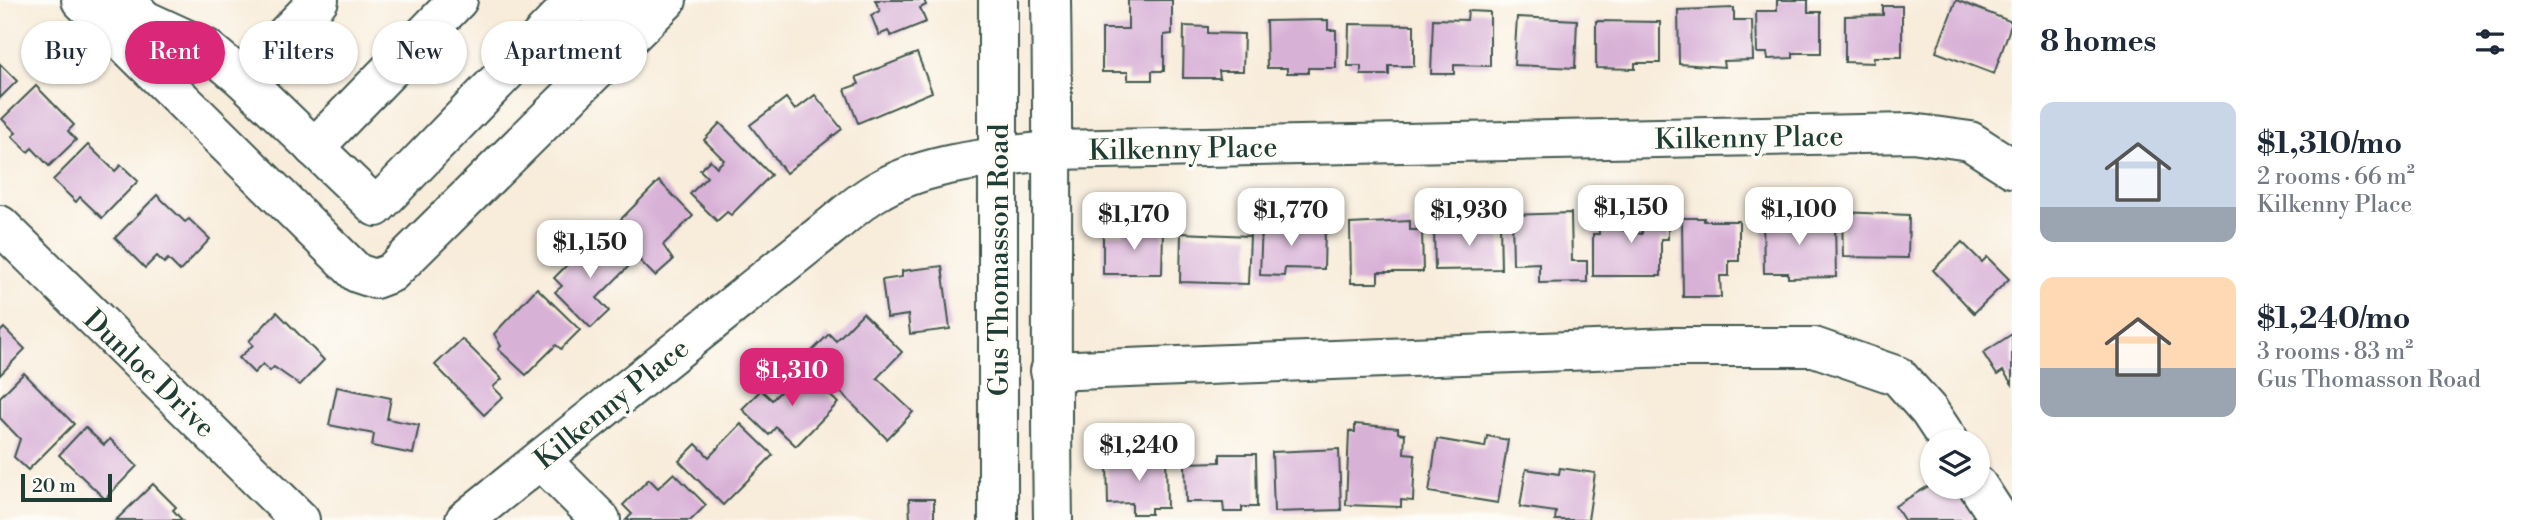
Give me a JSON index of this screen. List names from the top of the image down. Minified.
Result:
{"streets":{"street":["Kilkenny Place","Gus Thomasson Road","Dunloe Drive"]},"crossings":[["Kilkenny Place","Gus Thomasson Road"]],"scale_bar":"20 m","page":{"heading":"8 homes","chip":["Buy","Rent","Filters","New","Apartment"],"list":[{"name":"$1,310/mo","note":"2 rooms · 66 m² · Kilkenny Place"},{"name":"$1,240/mo","note":"3 rooms · 83 m² · Gus Thomasson Road"}],"price":["$1,150","$1,100","$1,770","$1,930","$1,170","$1,150","$1,310","$1,240"],"scale":"20 m"}}
